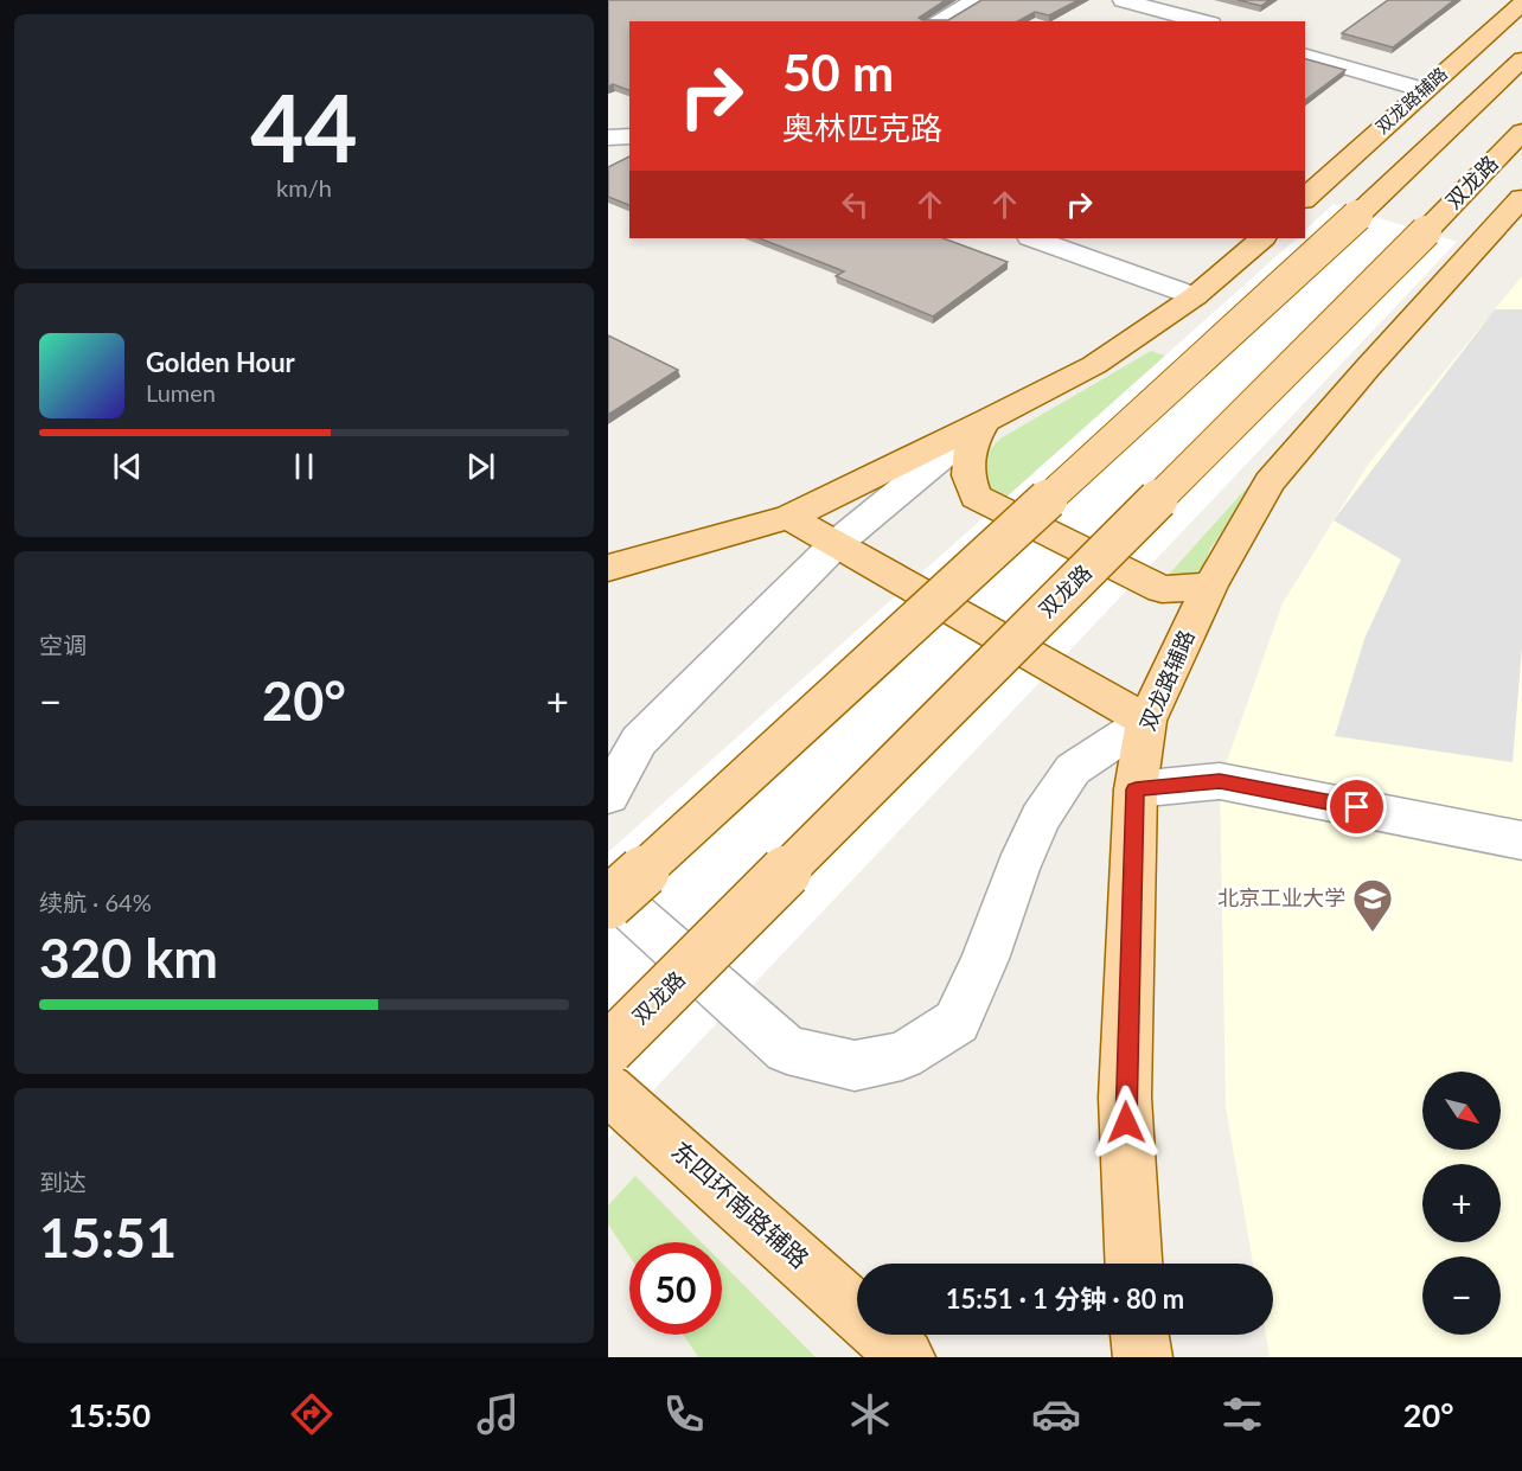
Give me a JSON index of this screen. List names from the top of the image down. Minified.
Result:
{"streets":{"main road":["双龙路辅路","双龙路","东四环南路辅路"]},"places":{"school or university":["北京工业大学"]},"north":"bottom right","page":{"tile":[["44","km/h"],"空调",["续航 · 64%","320 km"],["到达","15:51"]],"turn":["50 m","奥林匹克路"],"song":["Golden Hour","Lumen"],"heat":["−","20°","+"],"map_buttons":["+","−"],"limit":"50","trip":"15:51 · 1 分钟 · 80 m","tabs":["15:50","20°"]}}
